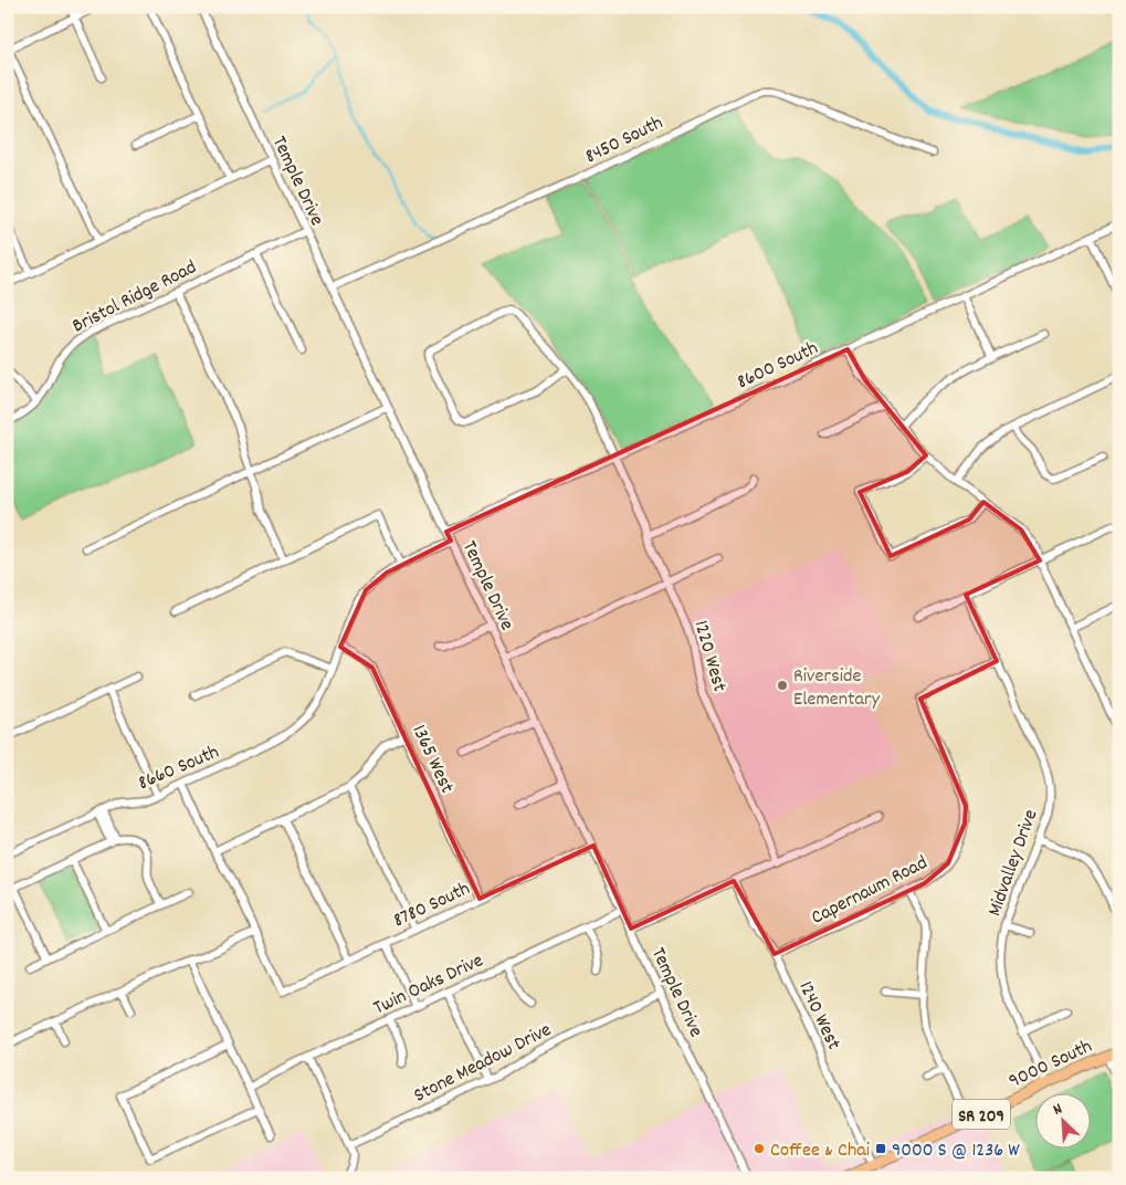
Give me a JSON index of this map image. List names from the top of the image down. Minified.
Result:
{"streets":{"main road":["9000 South","SR 209"],"street":["8450 South","Temple Drive","Bristol Ridge Road","8600 South","1220 West","1365 West","8660 South","Midvalley Drive","Capernaum Road","8780 South","Twin Oaks Drive","1240 West","Stone Meadow Drive"]},"crossings":[["8450 South","Temple Drive"],["Temple Drive","Bristol Ridge Road"],["Temple Drive","8600 South"],["Temple Drive","8660 South"],["Temple Drive","8780 South"],["Temple Drive","Twin Oaks Drive"],["Temple Drive","Stone Meadow Drive"],["8600 South","1220 West"],["1365 West","8660 South"],["1365 West","8780 South"],["Midvalley Drive","Capernaum Road"],["Midvalley Drive","9000 South"],["Capernaum Road","1240 West"],["1240 West","9000 South"]],"places":{"other":["Riverside Elementary","Coffee & Chai"],"transit":["9000 S @ 1236 W"]},"north":"top left"}
